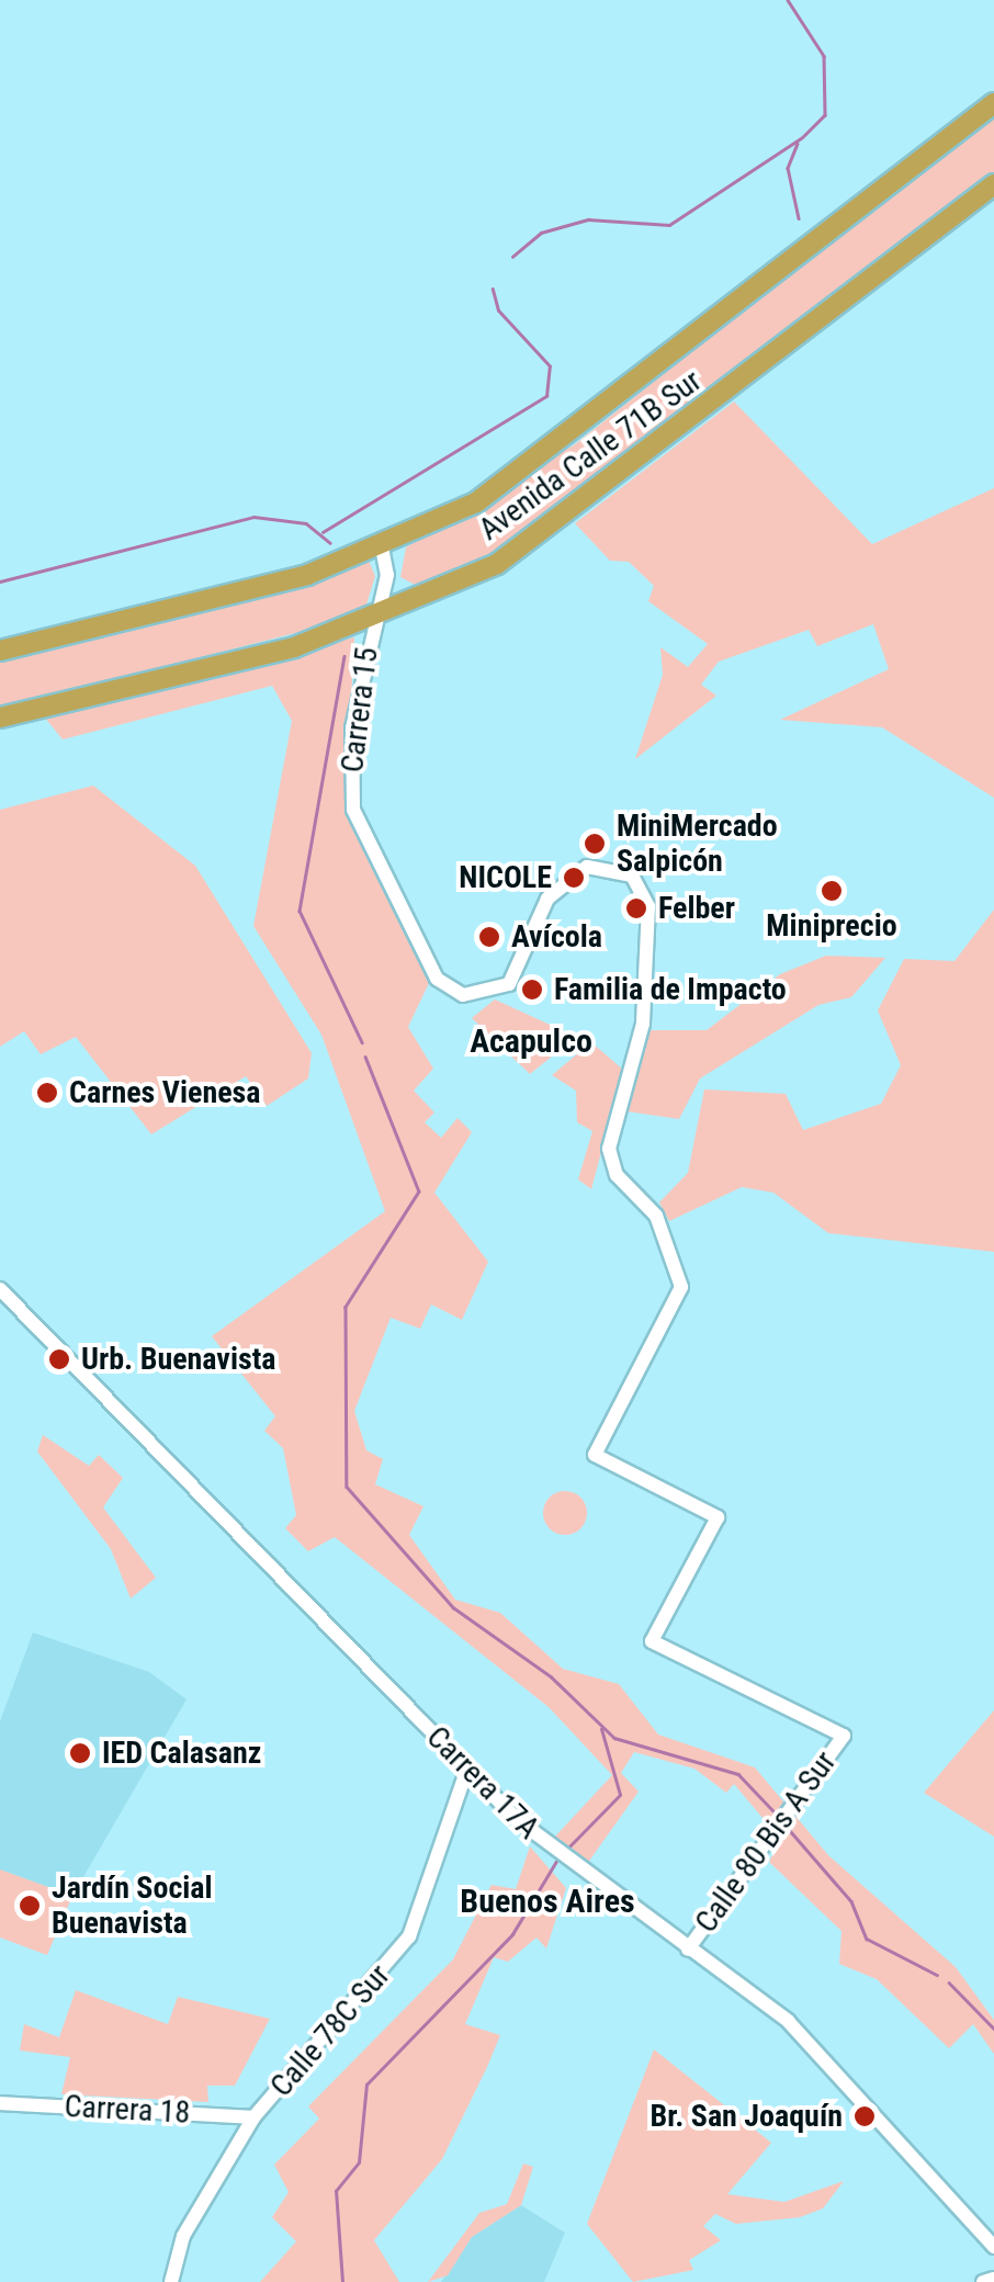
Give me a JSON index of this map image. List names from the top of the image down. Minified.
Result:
{"streets":{"highway":["Avenida Calle 71B Sur"],"street":["Carrera 15","Carrera 17A","Calle 80 Bis A Sur","Calle 78C Sur","Carrera 18"]},"crossings":[["Avenida Calle 71B Sur","Carrera 15"],["Carrera 15","Calle 80 Bis A Sur"],["Carrera 17A","Calle 80 Bis A Sur"],["Carrera 17A","Calle 78C Sur"],["Calle 78C Sur","Carrera 18"]],"districts":["Acapulco","Buenos Aires"],"places":["MiniMercado Salpicón","NICOLE","Miniprecio","Felber","Avícola","Familia de Impacto","Carnes Vienesa","Urb. Buenavista","IED Calasanz","Jardín Social Buenavista","Br. San Joaquín"]}
